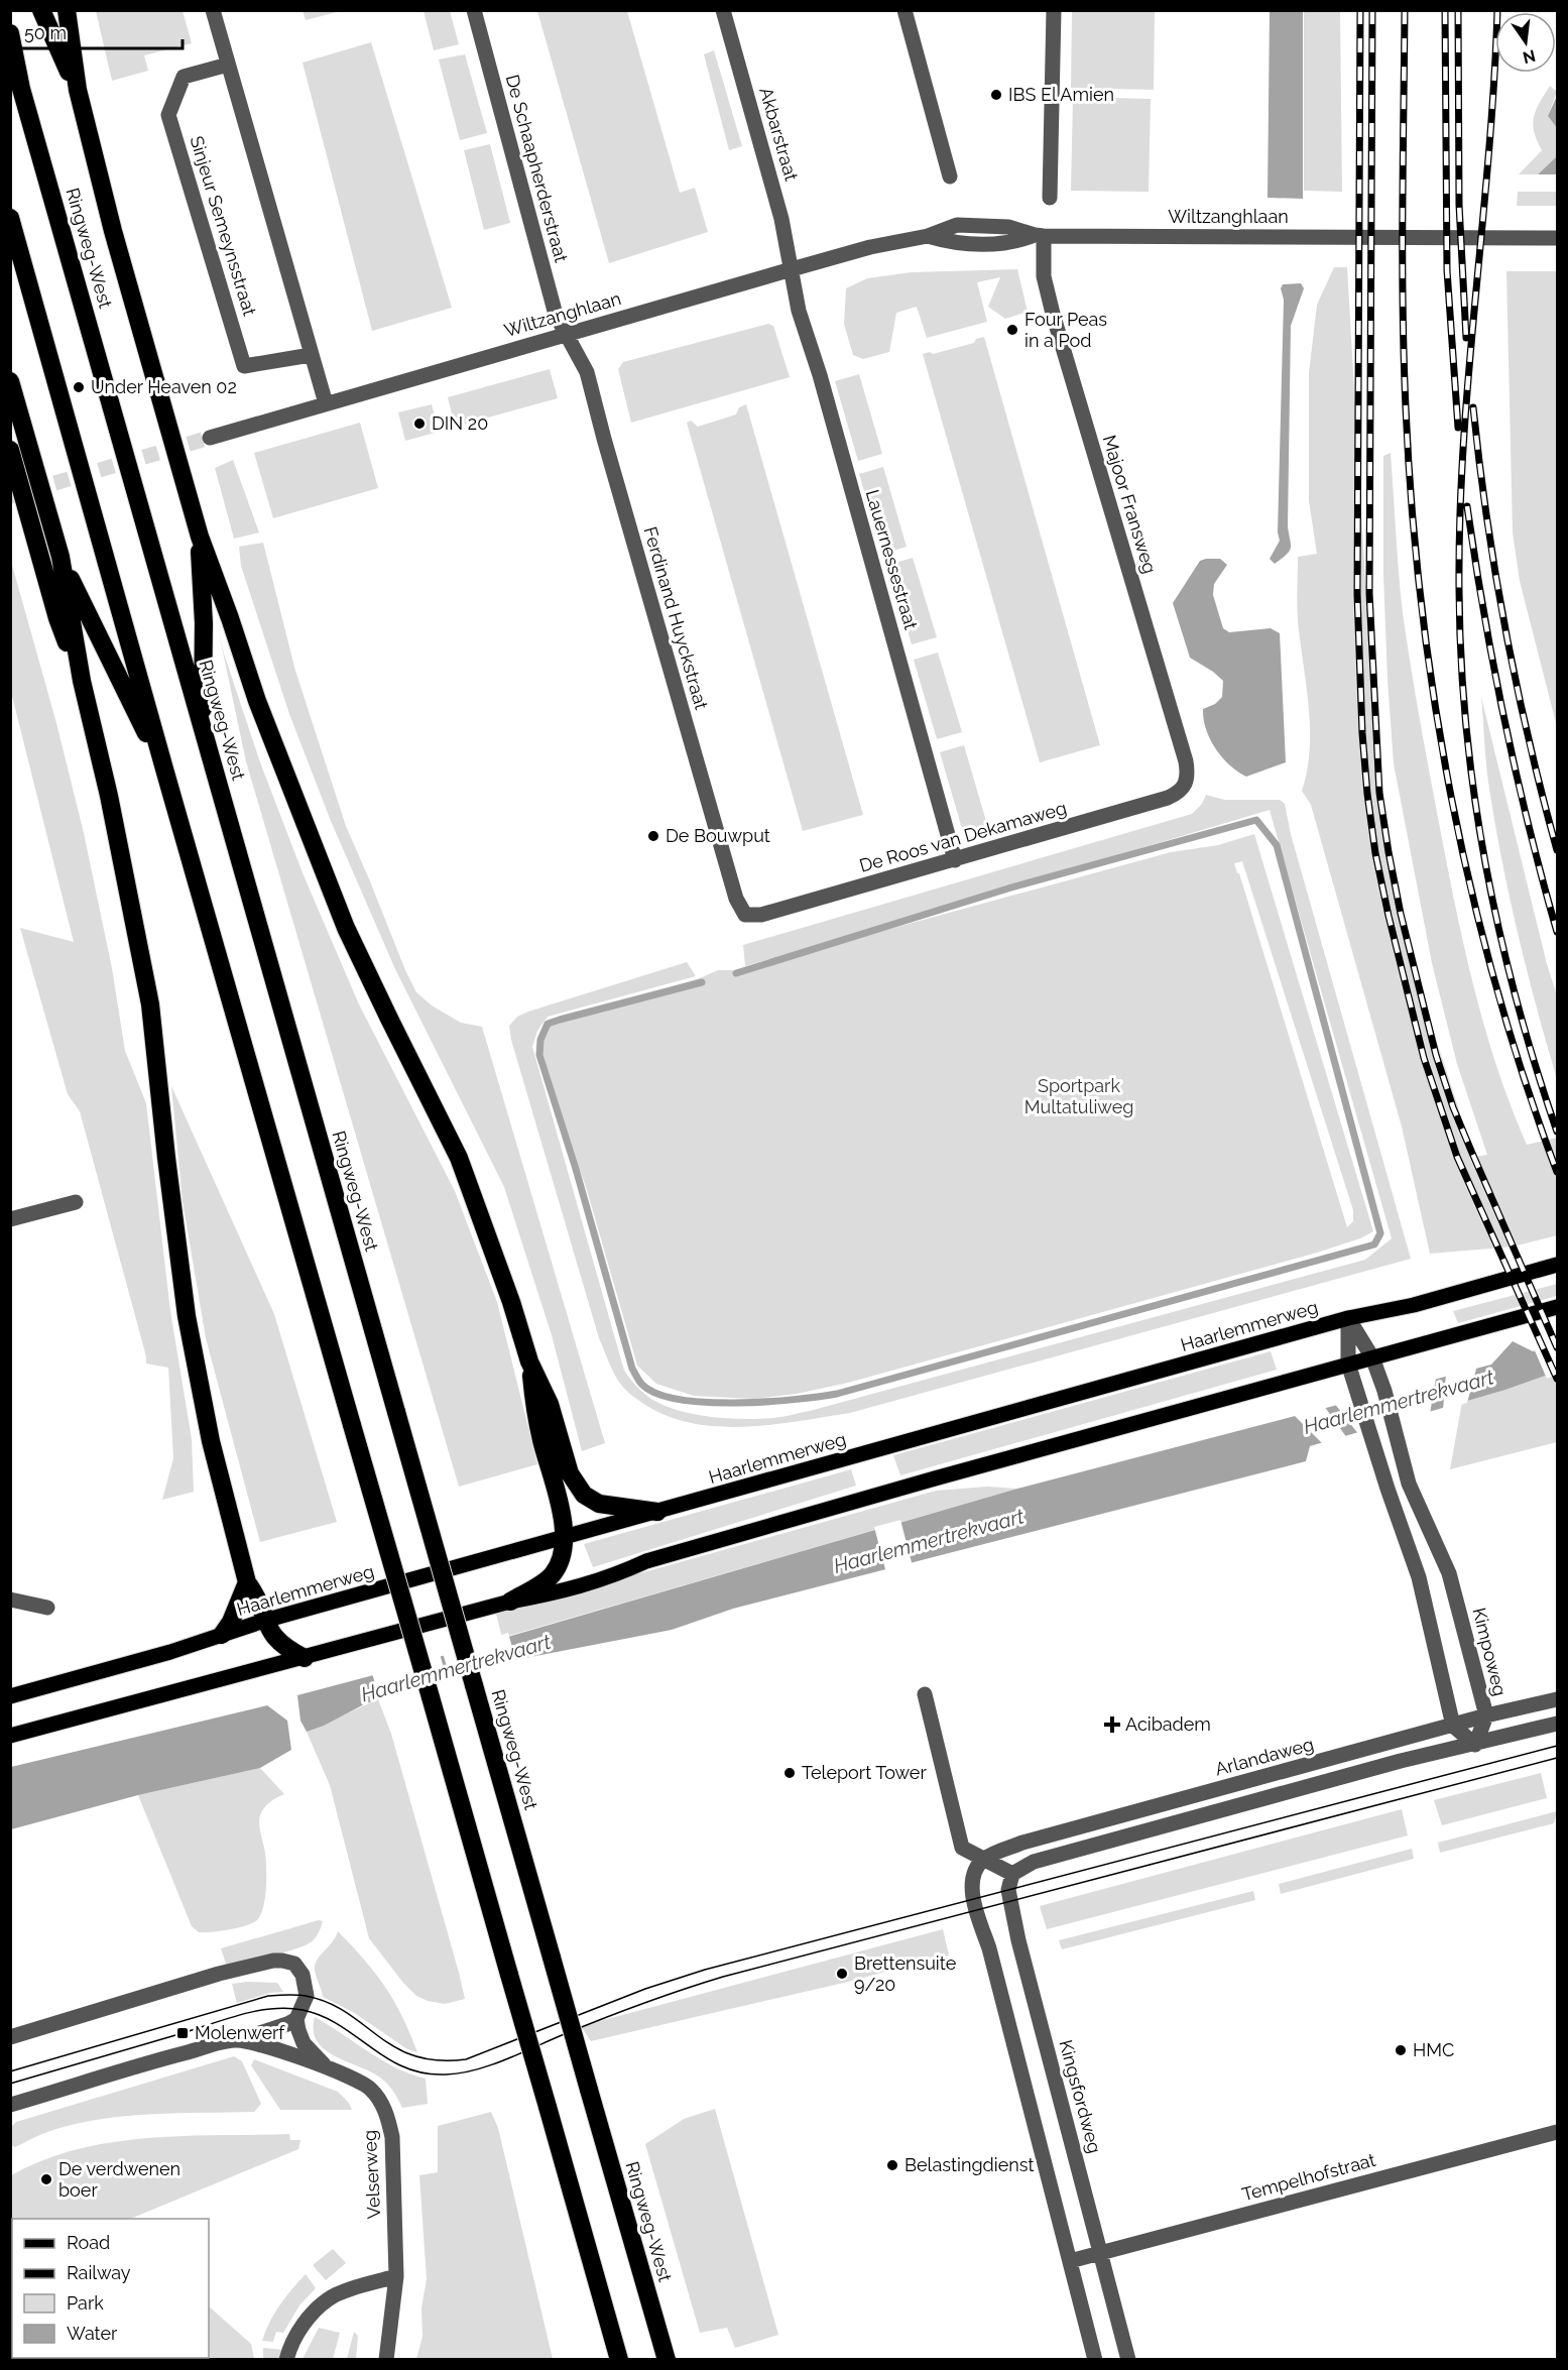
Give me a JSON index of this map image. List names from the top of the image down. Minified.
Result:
{"streets":{"highway":["Ringweg-West"],"main road":["Haarlemmerweg"],"street":["Akbarstraat","De Schaapherderstraat","Wiltzanghlaan","Sinjeur Semeynsstraat","Majoor Fransweg","Lauernessestraat","Ferdinand Huyckstraat","De Roos van Dekamaweg","Kimpoweg","Arlandaweg","Kingsfordweg","Velserweg","Tempelhofstraat"]},"crossings":[["Akbarstraat","Wiltzanghlaan"],["Akbarstraat","Lauernessestraat"],["De Schaapherderstraat","Wiltzanghlaan"],["De Schaapherderstraat","Ferdinand Huyckstraat"],["Wiltzanghlaan","Majoor Fransweg"],["Wiltzanghlaan","Lauernessestraat"],["Wiltzanghlaan","Ferdinand Huyckstraat"],["Majoor Fransweg","De Roos van Dekamaweg"],["Lauernessestraat","De Roos van Dekamaweg"],["Ferdinand Huyckstraat","De Roos van Dekamaweg"],["Haarlemmerweg","Kimpoweg"],["Kimpoweg","Arlandaweg"],["Kingsfordweg","Tempelhofstraat"]],"water":["Haarlemmertrekvaart"],"parks":["Sportpark Multatuliweg"],"places":{"other":["IBS El Amien","Four Peas in a Pod","Under Heaven 02","DIN 20","De Bouwput","Teleport Tower","Brettensuite 9/20","HMC","Belastingdienst","De verdwenen boer"],"health":["Acibadem"],"transit":["Molenwerf"]},"legend":["Road","Railway","Park","Water"],"scale_bar":"50 m","north":"bottom"}
